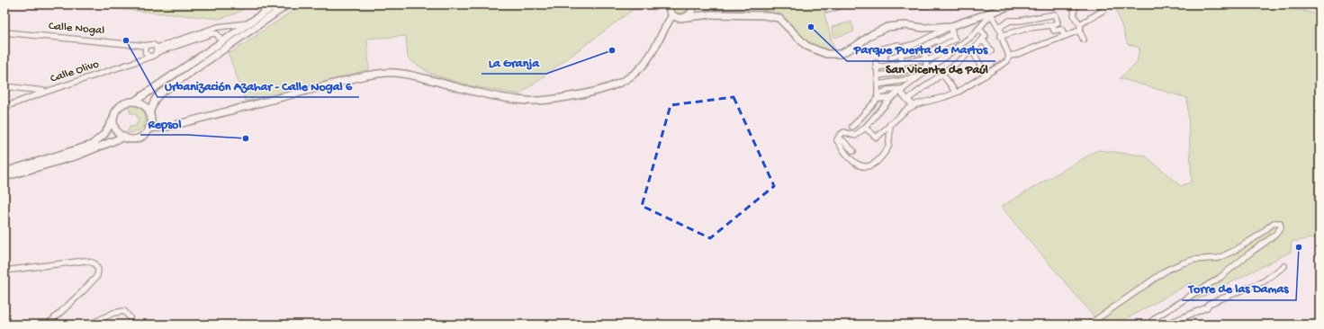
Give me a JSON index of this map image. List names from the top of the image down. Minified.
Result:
{"streets":{"street":["Calle Nogal","Calle Olivo"]},"crossings":[["Calle Nogal","Calle Olivo"]],"districts":["San Vicente de Paúl"],"places":["Parque Puerta de Martos","Urbanización Azahar - Calle Nogal 6","La Granja","Repsol","Torre de las Damas"]}
